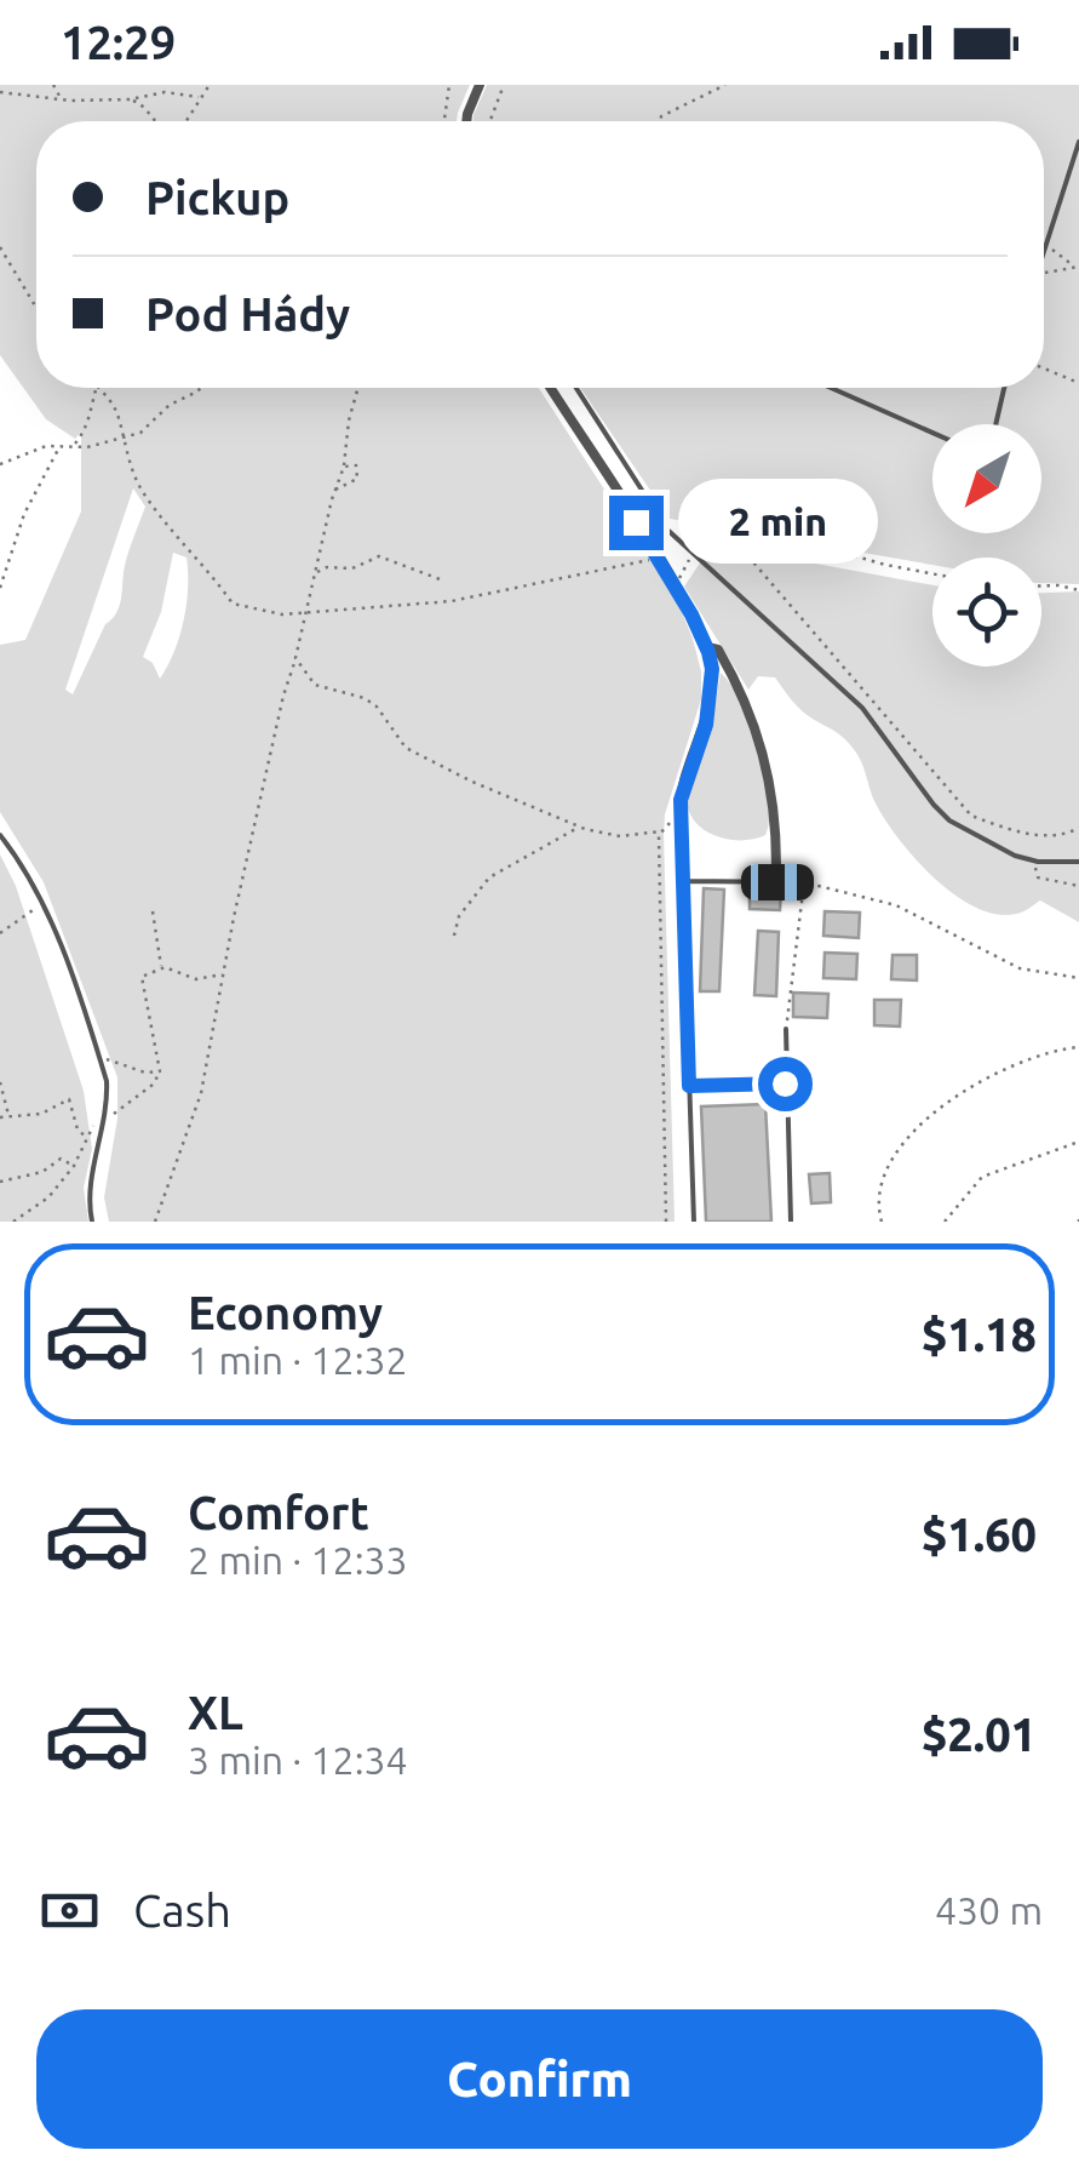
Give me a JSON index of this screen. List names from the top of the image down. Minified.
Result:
{"north":"bottom left","page":{"status":"12:29","banner":["Pickup","Pod Hády"],"bubble":"2 min","list":[{"name":"Economy","note":"1 min · 12:32","value":"$1.18"},{"name":"Comfort","note":"2 min · 12:33","value":"$1.60"},{"name":"XL","note":"3 min · 12:34","value":"$2.01"}],"pay":["Cash","430 m"],"buttons":"Confirm"}}
